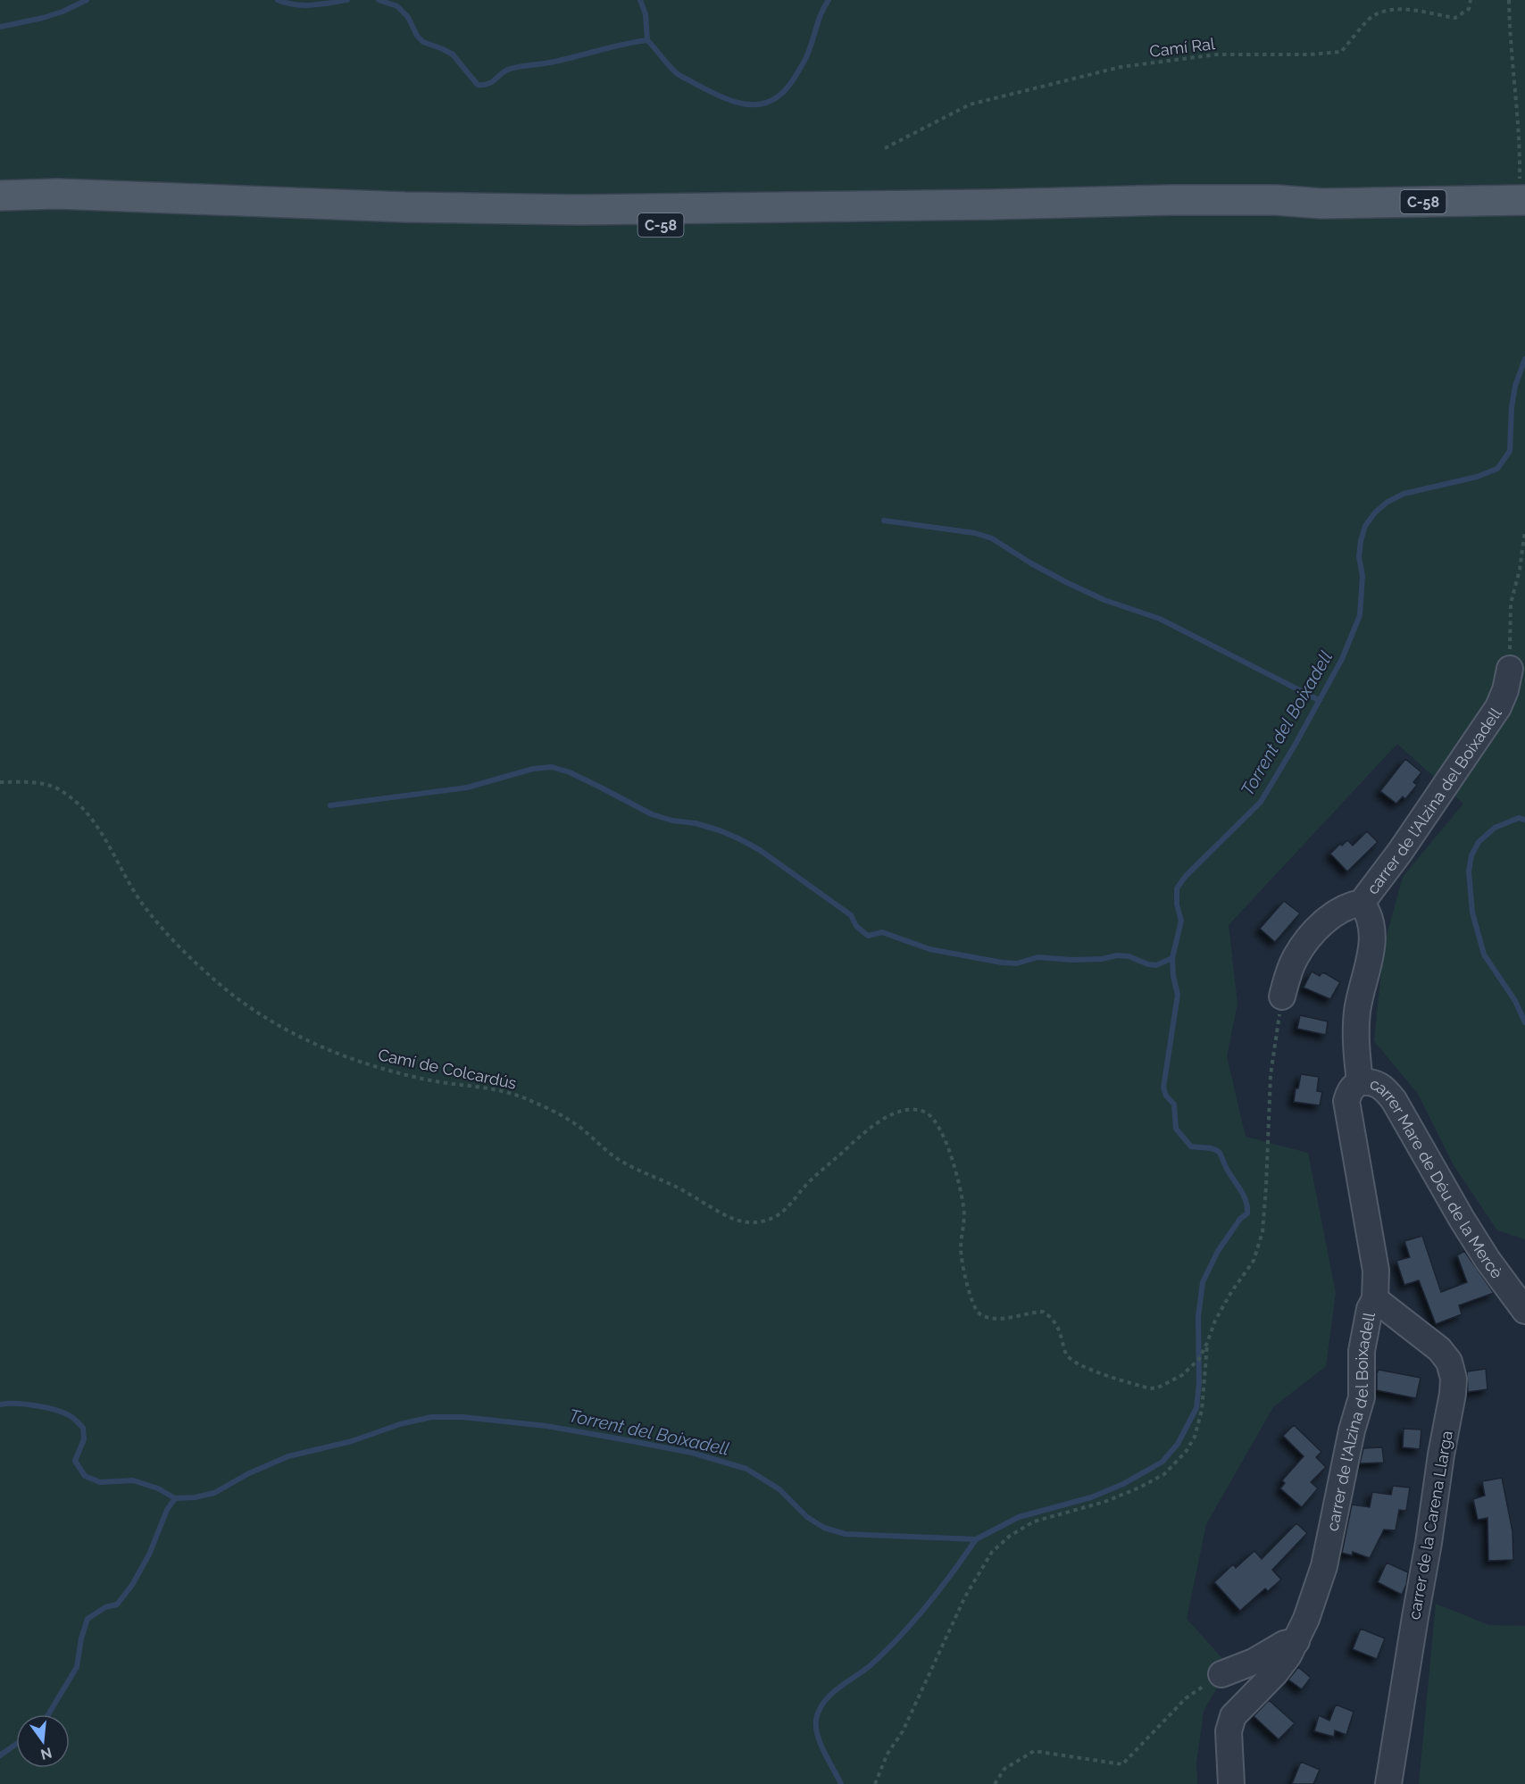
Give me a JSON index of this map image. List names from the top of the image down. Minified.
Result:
{"streets":{"main road":["C-58"],"street":["carrer de l'Alzina del Boixadell","carrer Mare de Déu de la Mercè","carrer de la Carena Llarga"],"path":["Camí Ral","Camí de Colcardús"]},"crossings":[["carrer de l'Alzina del Boixadell","carrer Mare de Déu de la Mercè"],["carrer de l'Alzina del Boixadell","carrer de la Carena Llarga"]],"water":["Torrent del Boixadell"],"north":"bottom"}
